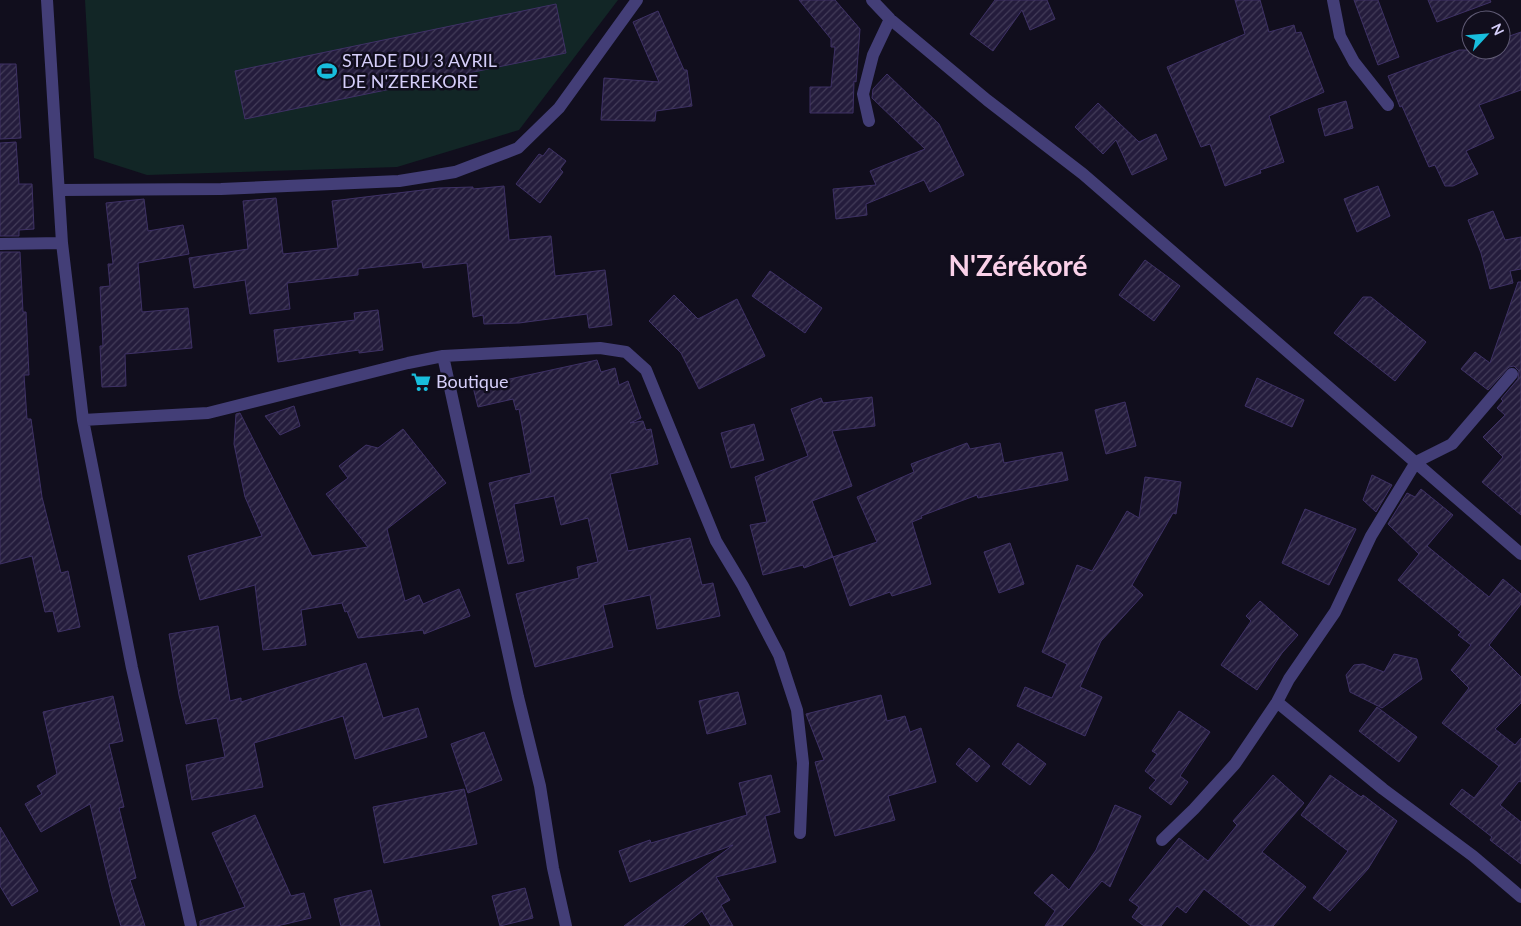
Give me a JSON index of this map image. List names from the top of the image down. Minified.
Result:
{"districts":["N'Zérékoré"],"places":{"sports":["STADE DU 3 AVRIL DE N'ZEREKORE"],"supermarket":["Boutique"]},"north":"top right"}
